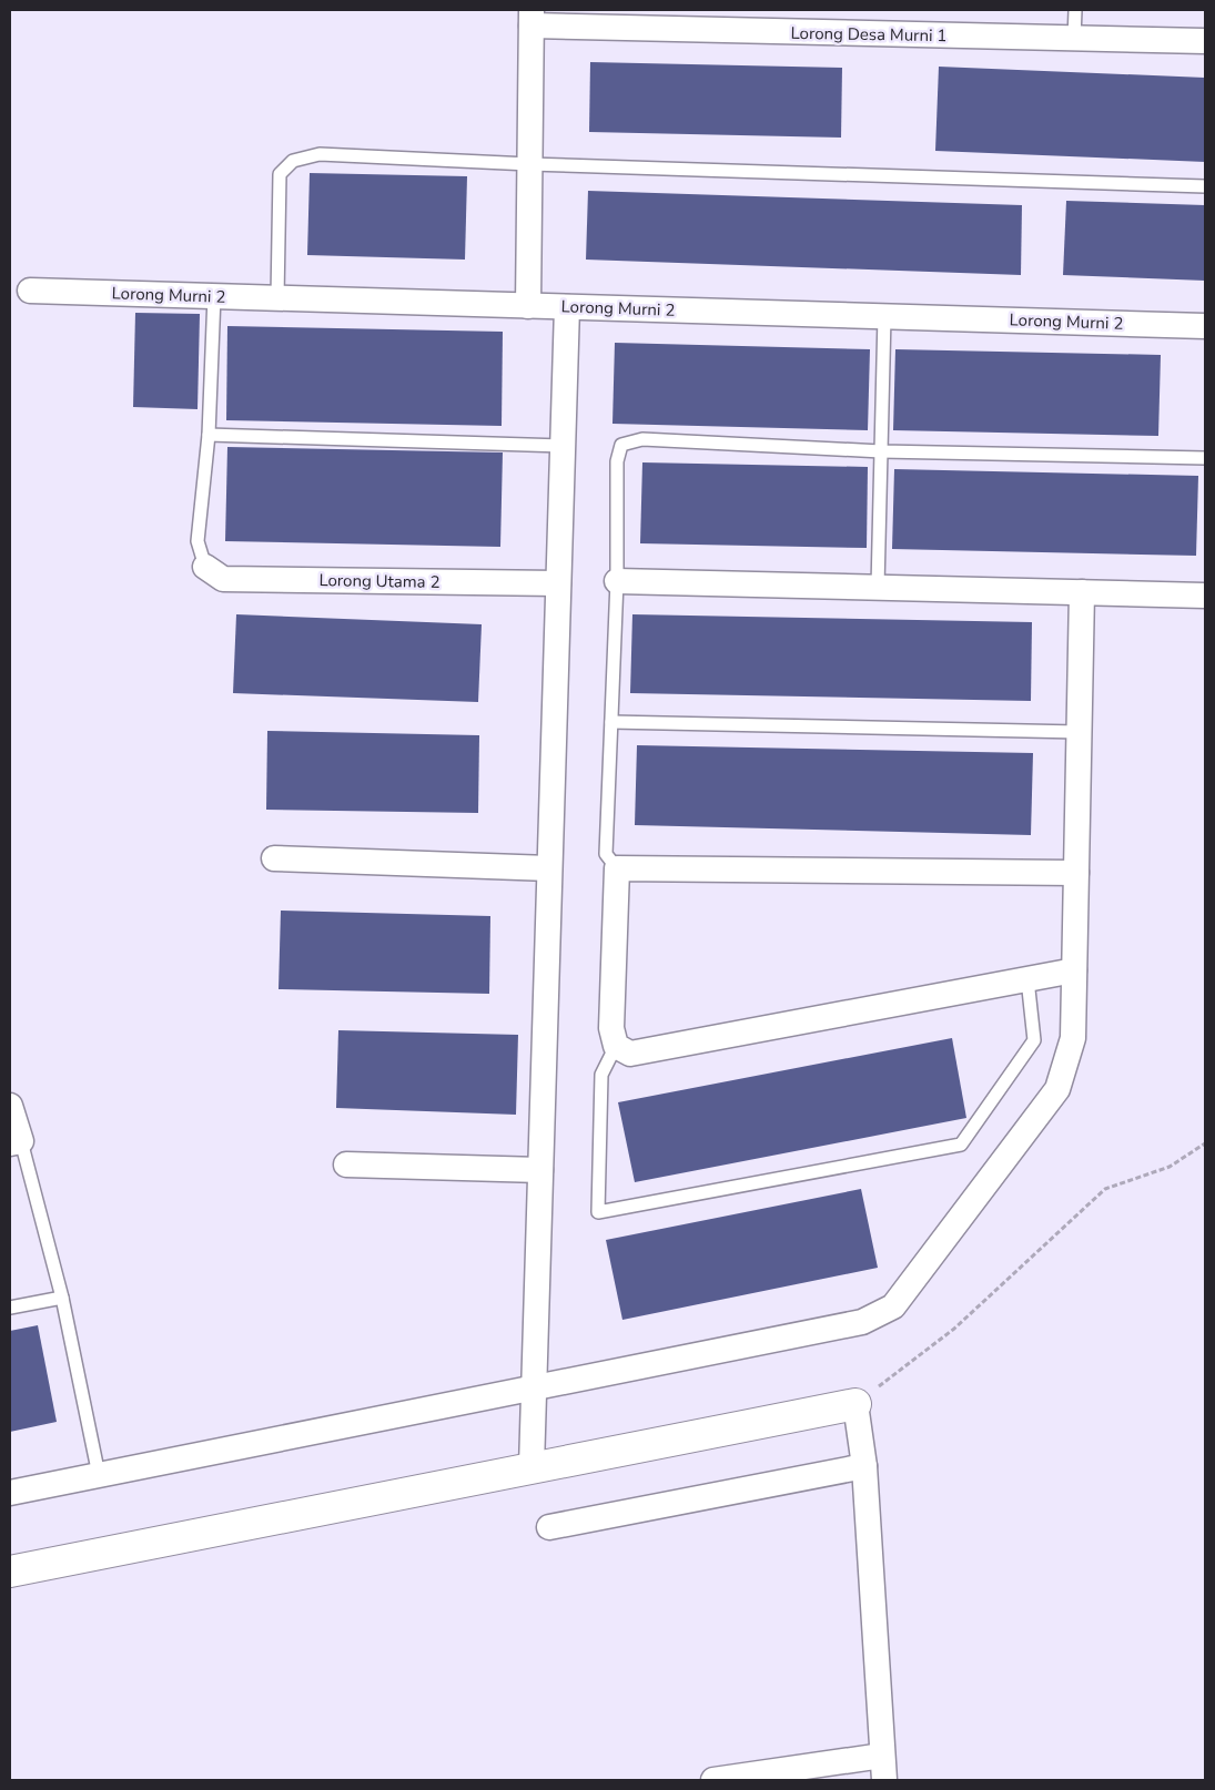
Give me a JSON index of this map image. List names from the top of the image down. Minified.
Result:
{"streets":{"street":["Lorong Desa Murni 1","Lorong Murni 2","Lorong Utama 2"]}}
